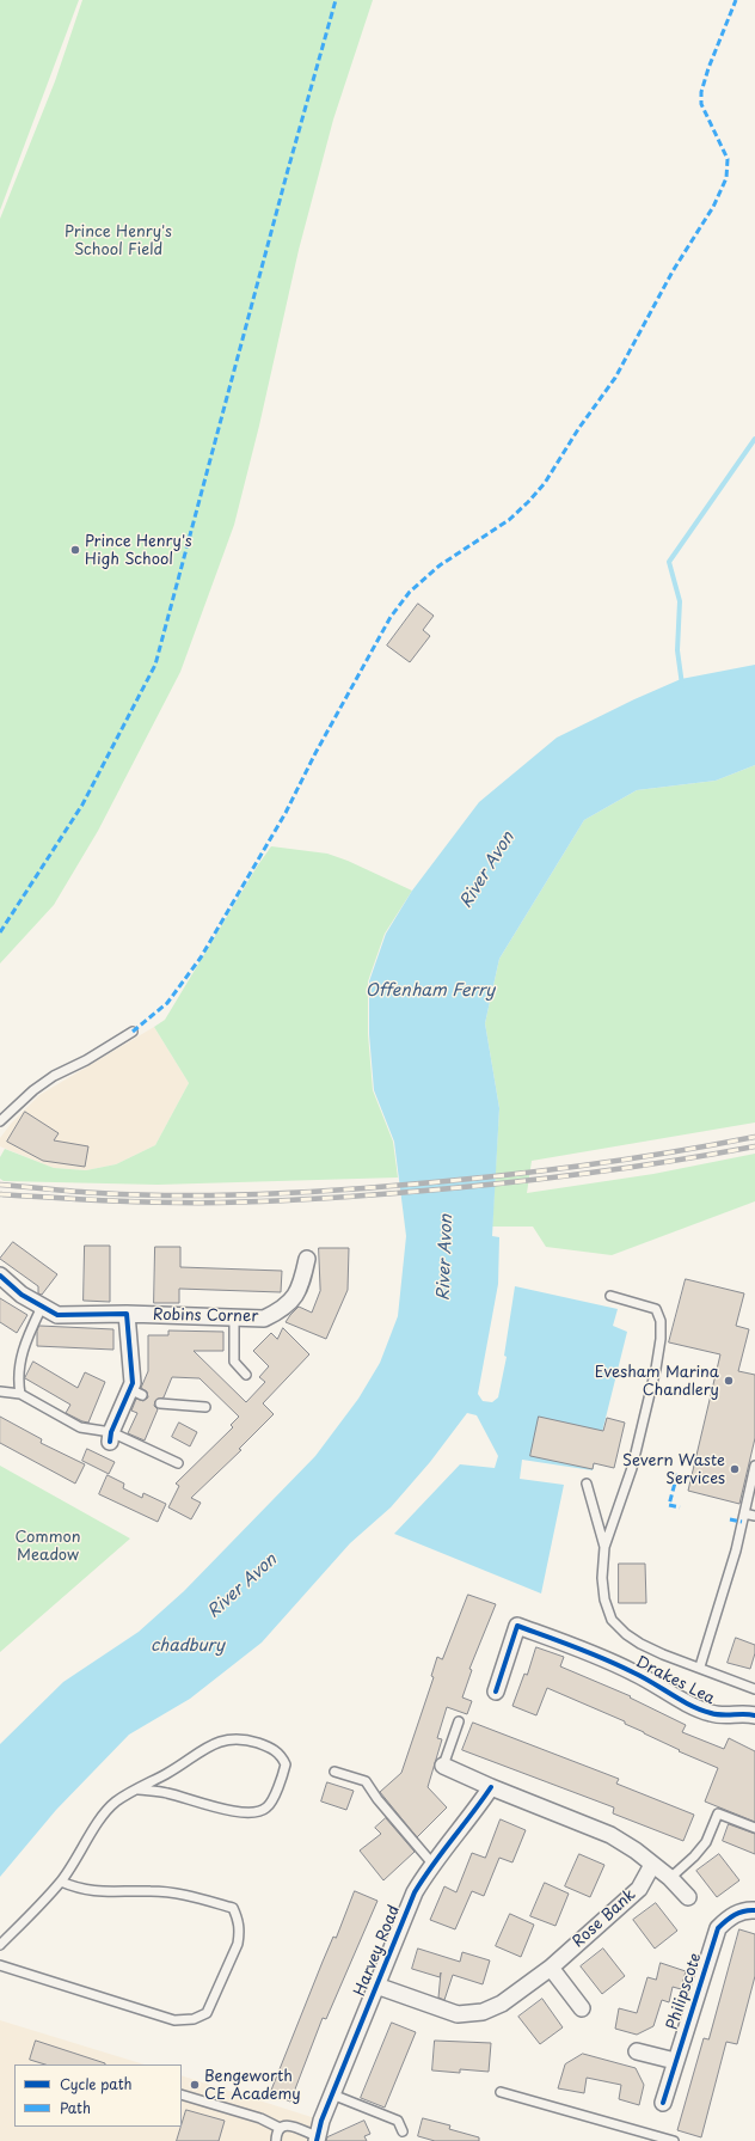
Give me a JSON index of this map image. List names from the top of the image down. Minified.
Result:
{"streets":{"street":["Robins Corner","Drakes Lea","Rose Bank","Harvey Road","Philipscote"]},"crossings":[["Rose Bank","Harvey Road"]],"water":["River Avon","Offenham Ferry","chadbury"],"parks":["Prince Henry's School Field","Common Meadow"],"places":["Prince Henry's High School","Evesham Marina Chandlery","Severn Waste Services","Bengeworth CE Academy"],"legend":["Cycle path","Path"]}
